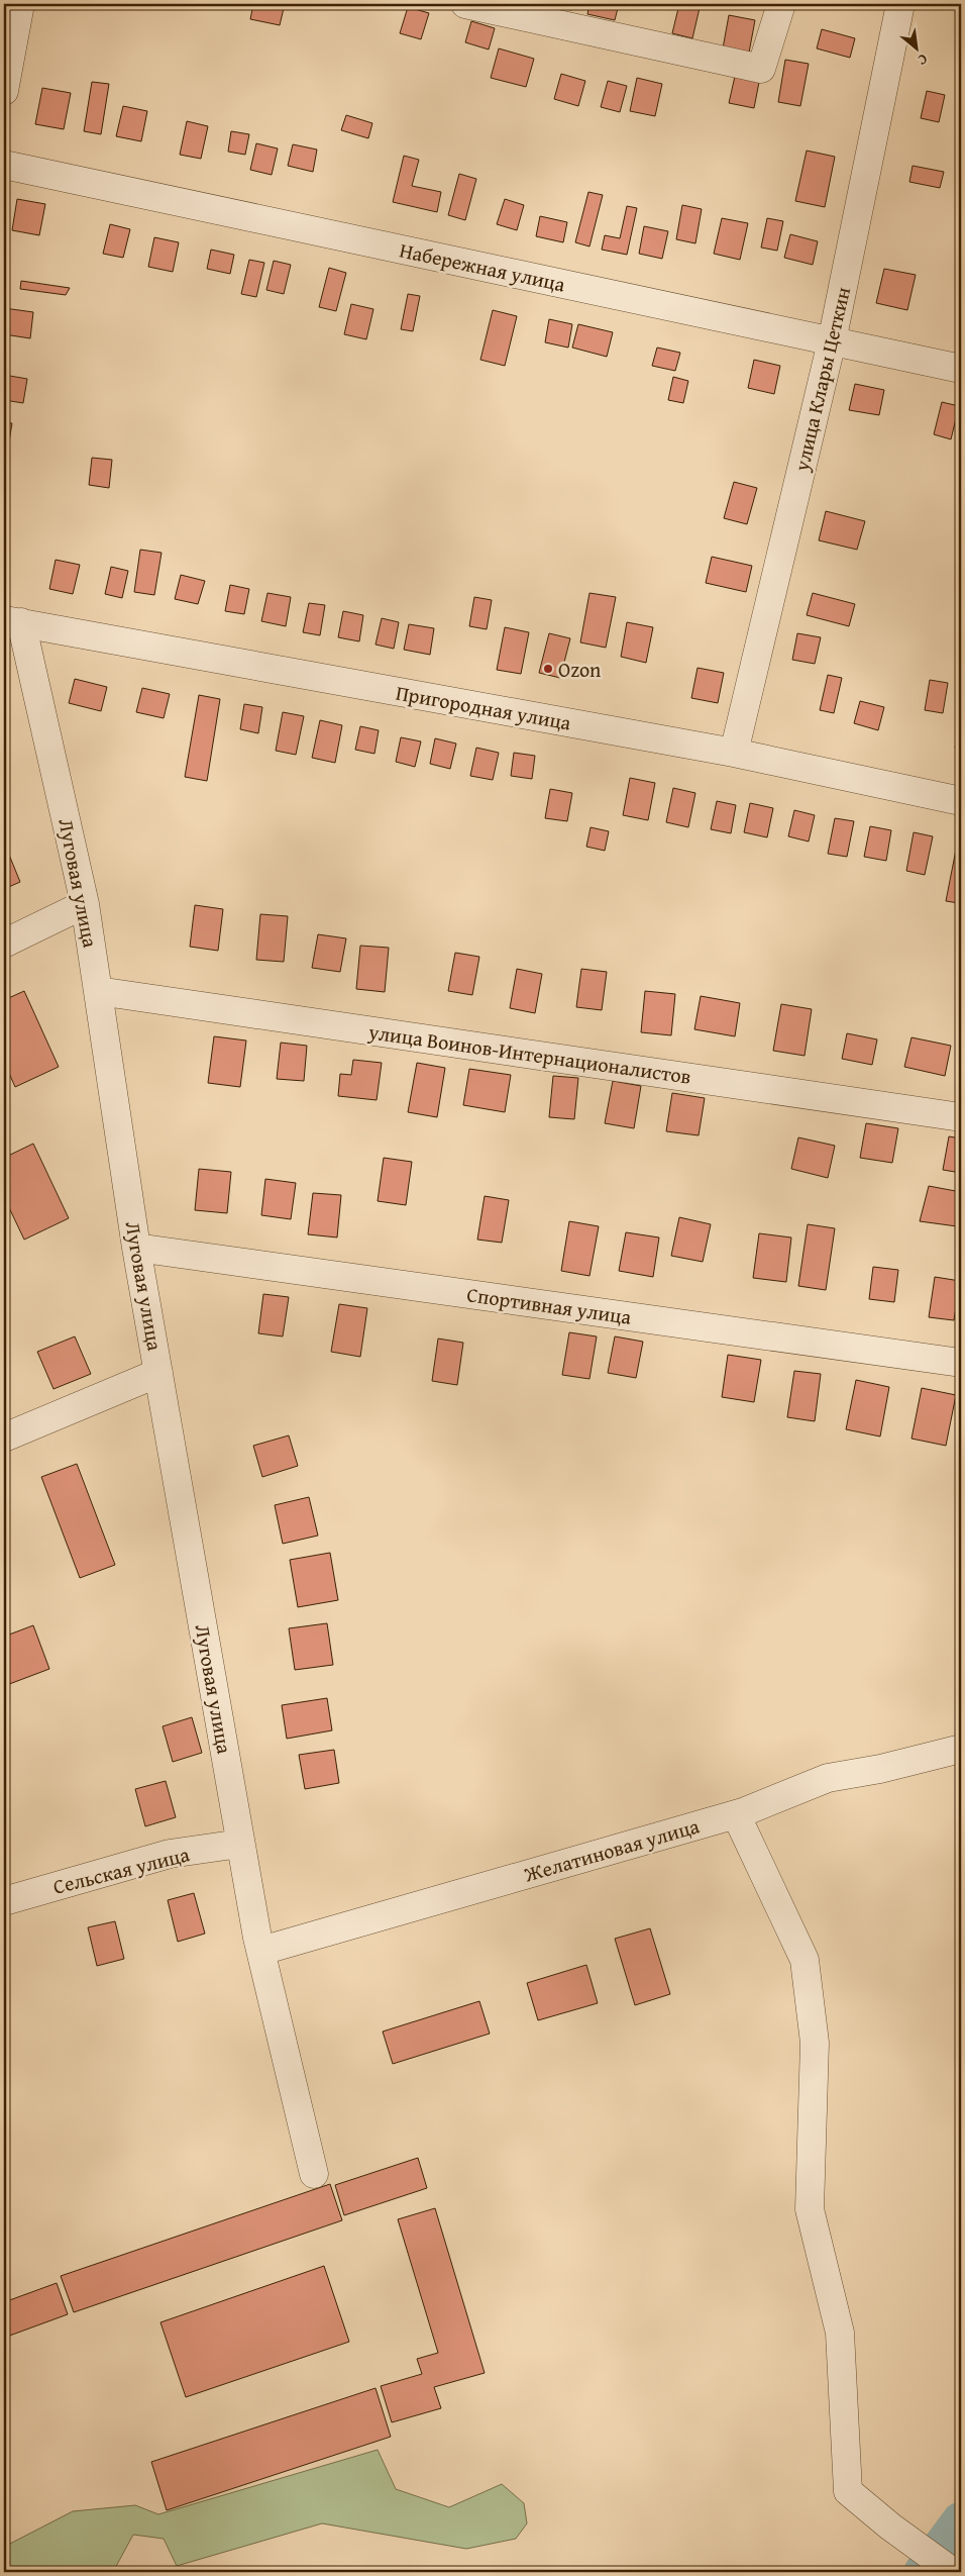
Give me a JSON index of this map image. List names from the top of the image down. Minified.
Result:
{"streets":{"street":["Набережная улица","улица Клары Цеткин","Пригородная улица","Луговая улица","улица Воинов-Интернационалистов","Спортивная улица","Желатиновая улица","Сельская улица"]},"crossings":[["Набережная улица","улица Клары Цеткин"],["улица Клары Цеткин","Пригородная улица"],["Пригородная улица","Луговая улица"],["Луговая улица","улица Воинов-Интернационалистов"],["Луговая улица","Спортивная улица"],["Луговая улица","Желатиновая улица"],["Луговая улица","Сельская улица"]],"places":["Ozon"],"north":"bottom right"}
